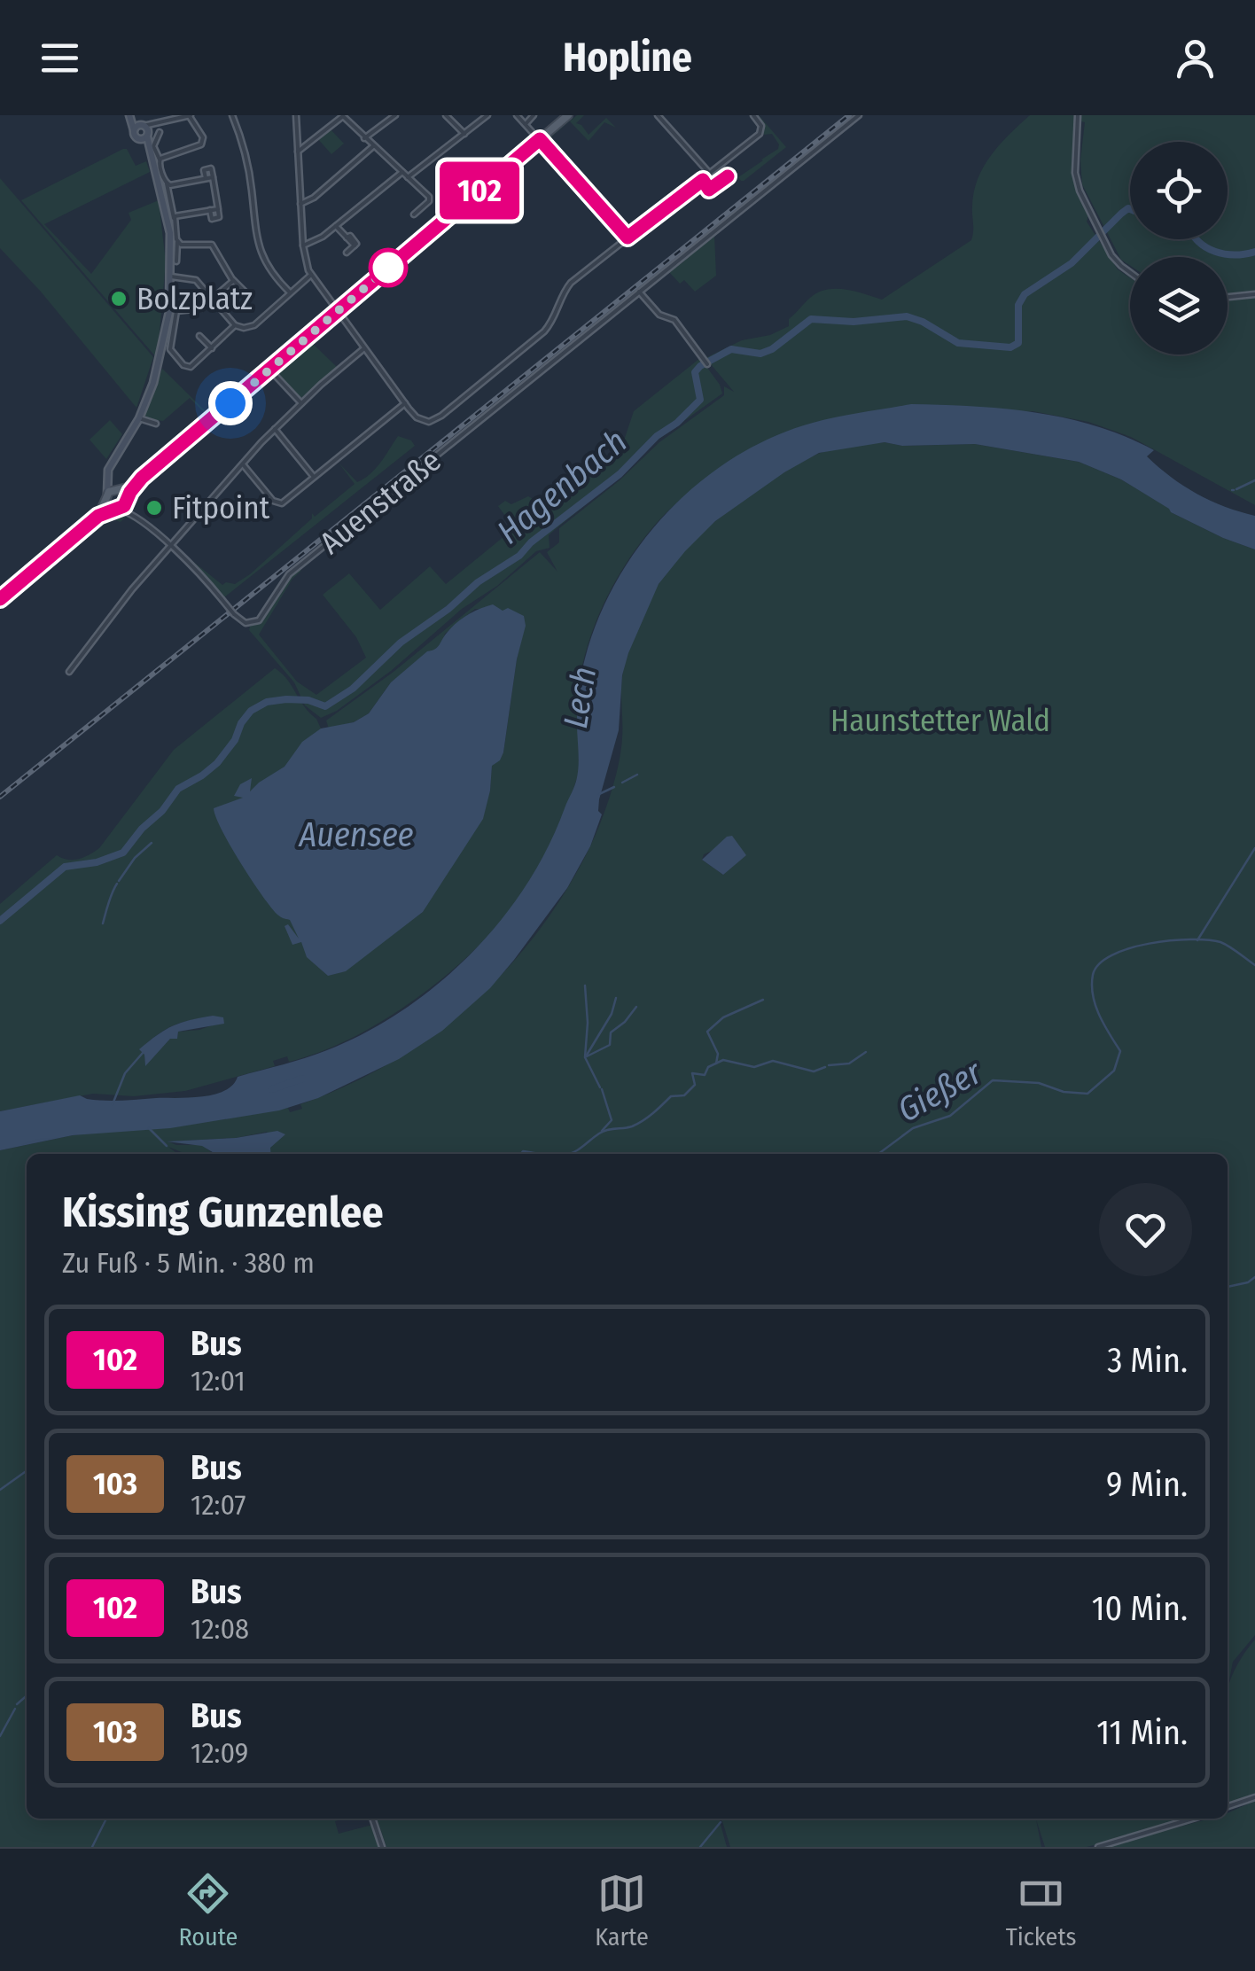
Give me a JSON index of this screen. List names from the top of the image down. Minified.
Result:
{"streets":{"street":["Auenstraße"]},"water":["Hagenbach","Lech","Auensee","Gießer"],"parks":["Haunstetter Wald"],"places":["Bolzplatz","Fitpoint"],"lines":["bus line 102"],"page":{"header":"Hopline","on_map":"102","heading":["Kissing Gunzenlee","Zu Fuß · 5 Min. · 380 m"],"list":[{"mark":"102","name":"Bus","note":"12:01","value":"3 Min."},{"mark":"103","name":"Bus","note":"12:07","value":"9 Min."},{"mark":"102","name":"Bus","note":"12:08","value":"10 Min."},{"mark":"103","name":"Bus","note":"12:09","value":"11 Min."}],"tabs":["Route","Karte","Tickets"]}}
